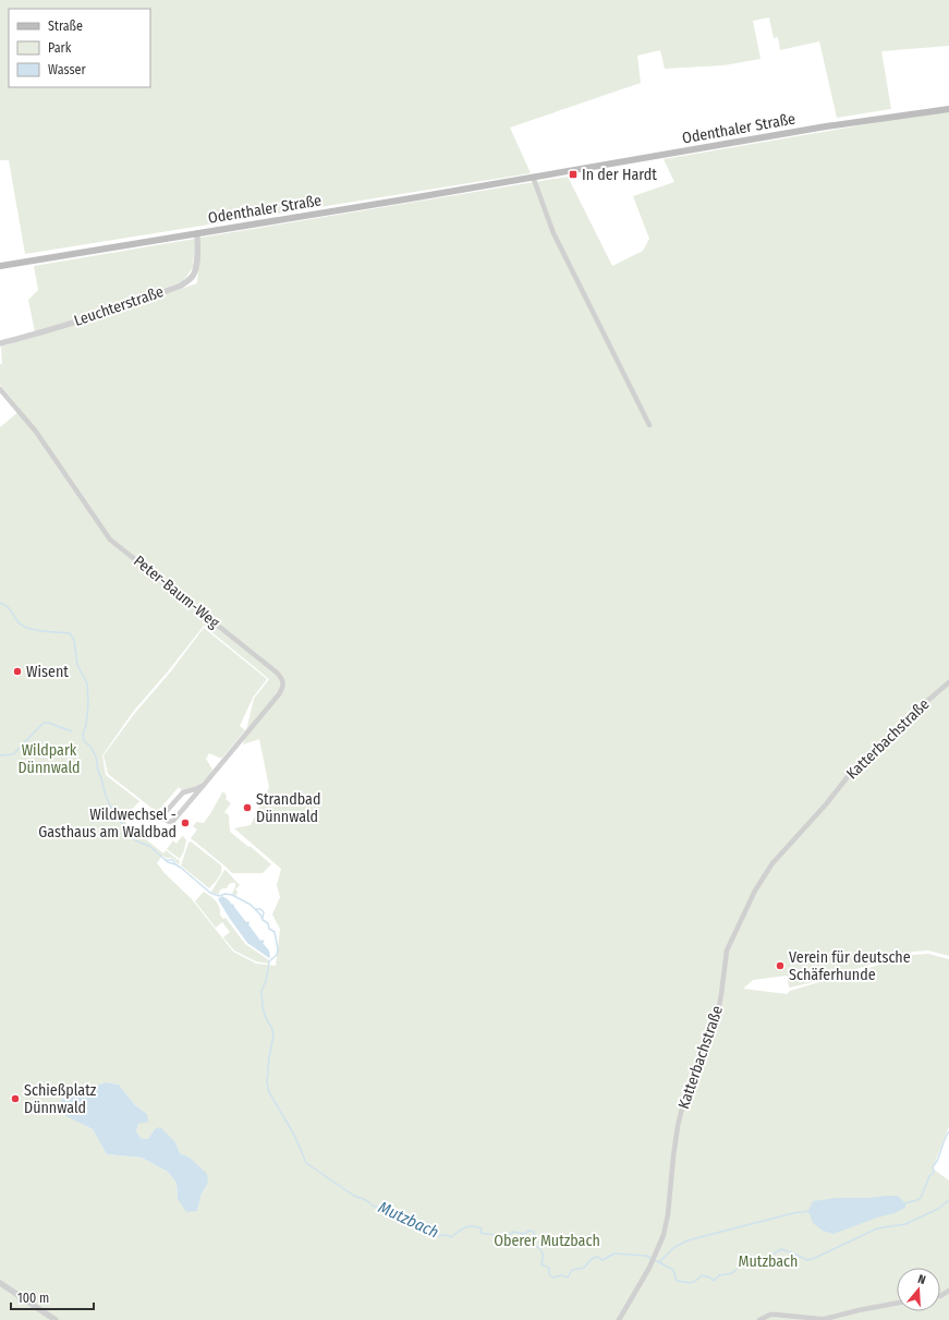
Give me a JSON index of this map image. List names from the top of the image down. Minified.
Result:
{"streets":{"main road":["Odenthaler Straße"],"street":["Leuchterstraße","Peter-Baum-Weg","Katterbachstraße"]},"crossings":[["Odenthaler Straße","Leuchterstraße"]],"water":["Mutzbach"],"parks":["Wildpark Dünnwald","Oberer Mutzbach","Mutzbach"],"places":{"transit":["In der Hardt"],"other":["Wisent","Strandbad Dünnwald","Wildwechsel - Gasthaus am Waldbad","Verein für deutsche Schäferhunde","Schießplatz Dünnwald"]},"legend":["Straße","Park","Wasser"],"scale_bar":"100 m","north":"top"}
